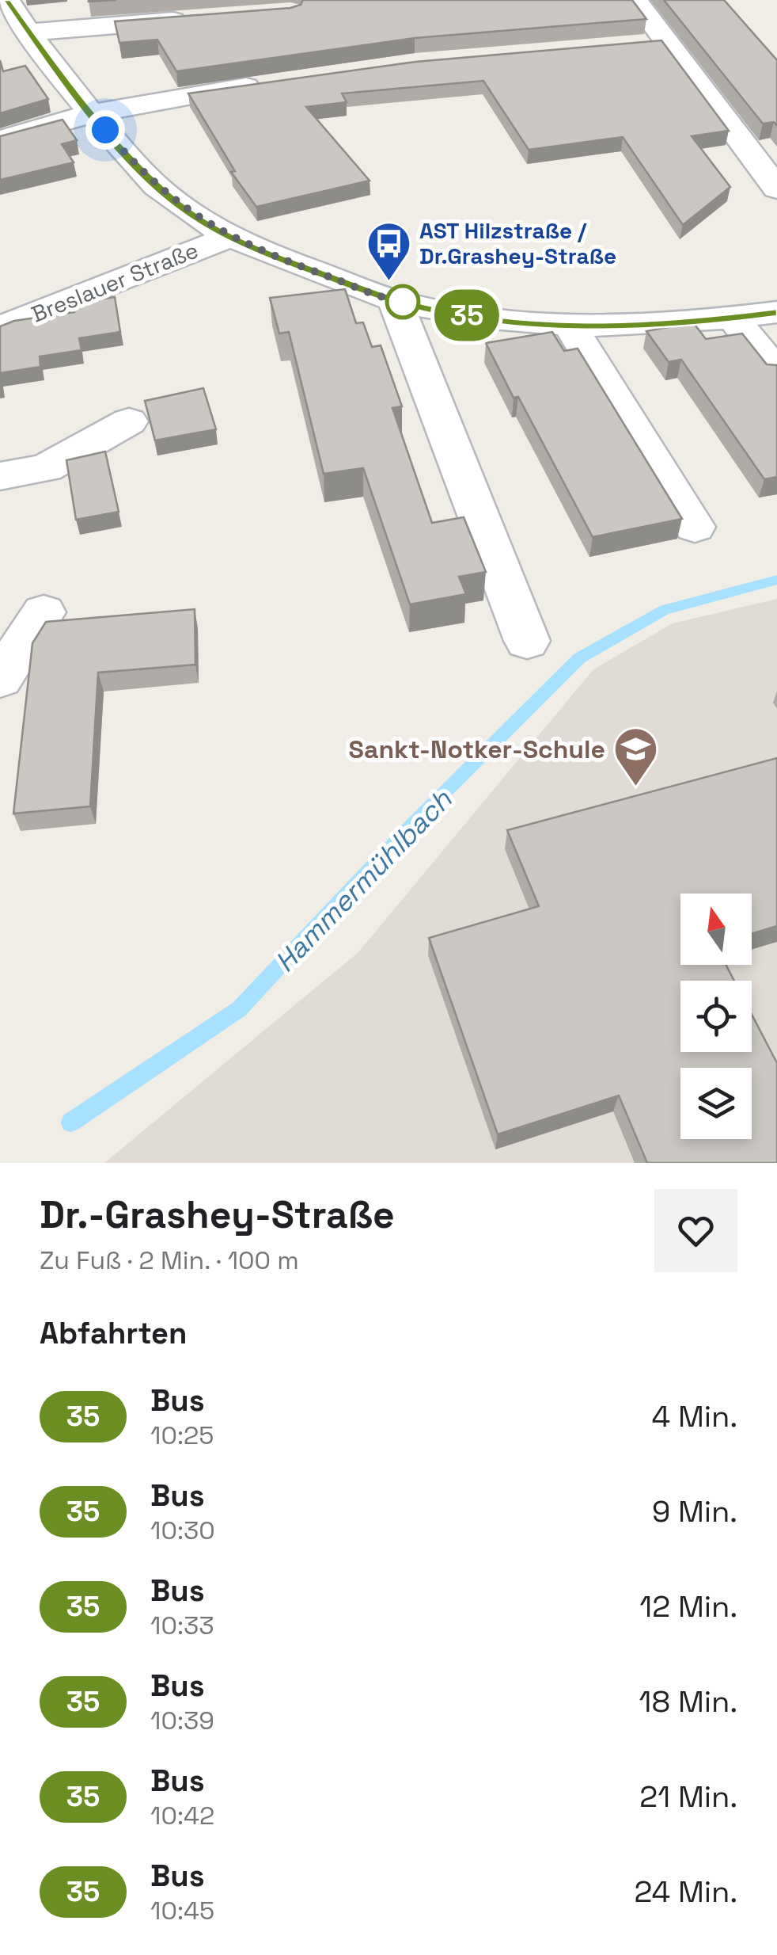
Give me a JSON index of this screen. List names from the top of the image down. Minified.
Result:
{"streets":{"street":["Breslauer Straße"]},"water":["Hammermühlbach"],"places":{"bus stop":["AST Hilzstraße / Dr.Grashey-Straße"],"school or university":["Sankt-Notker-Schule"]},"lines":["bus line 35"],"north":"top","page":{"on_map":"35","heading":[["Dr.-Grashey-Straße","Zu Fuß · 2 Min. · 100 m"],"Abfahrten"],"list":[{"mark":"35","name":"Bus","note":"10:25","value":"4 Min."},{"mark":"35","name":"Bus","note":"10:30","value":"9 Min."},{"mark":"35","name":"Bus","note":"10:33","value":"12 Min."},{"mark":"35","name":"Bus","note":"10:39","value":"18 Min."},{"mark":"35","name":"Bus","note":"10:42","value":"21 Min."},{"mark":"35","name":"Bus","note":"10:45","value":"24 Min."}]}}
